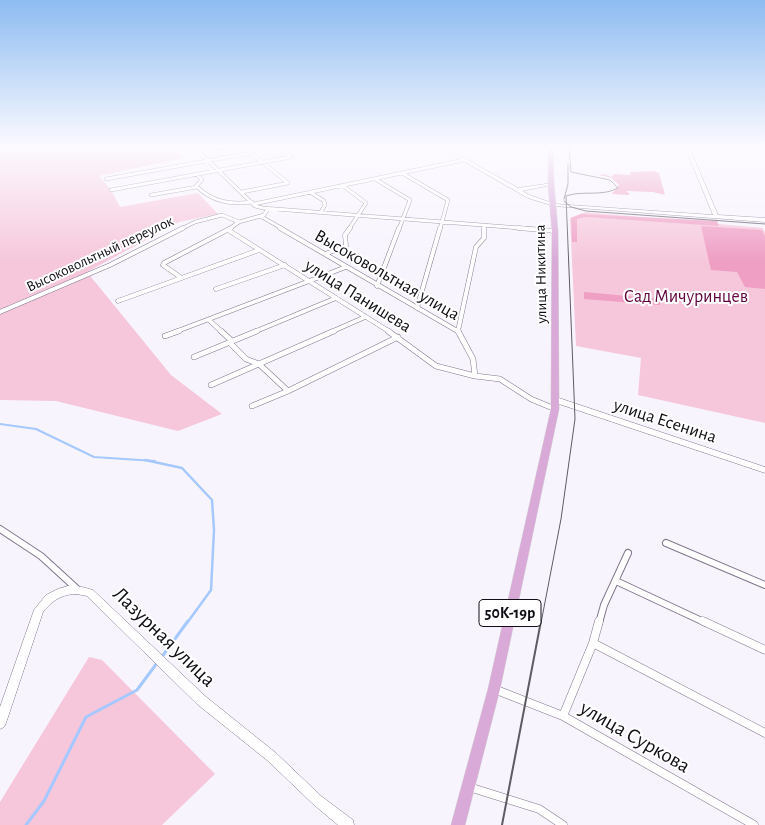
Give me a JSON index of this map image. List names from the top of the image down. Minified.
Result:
{"streets":{"main road":["улица Никитина","50К-19р"],"street":["Высоковольтный переулок","Высоковольтная улица","улица Панишева","улица Есенина","Лазурная улица","улица Суркова"]},"crossings":[["улица Никитина","улица Есенина"],["улица Никитина","50К-19р"],["Высоковольтная улица","улица Панишева"],["улица Есенина","50К-19р"],["50К-19р","улица Суркова"]],"parks":["Сад Мичуринцев"]}
